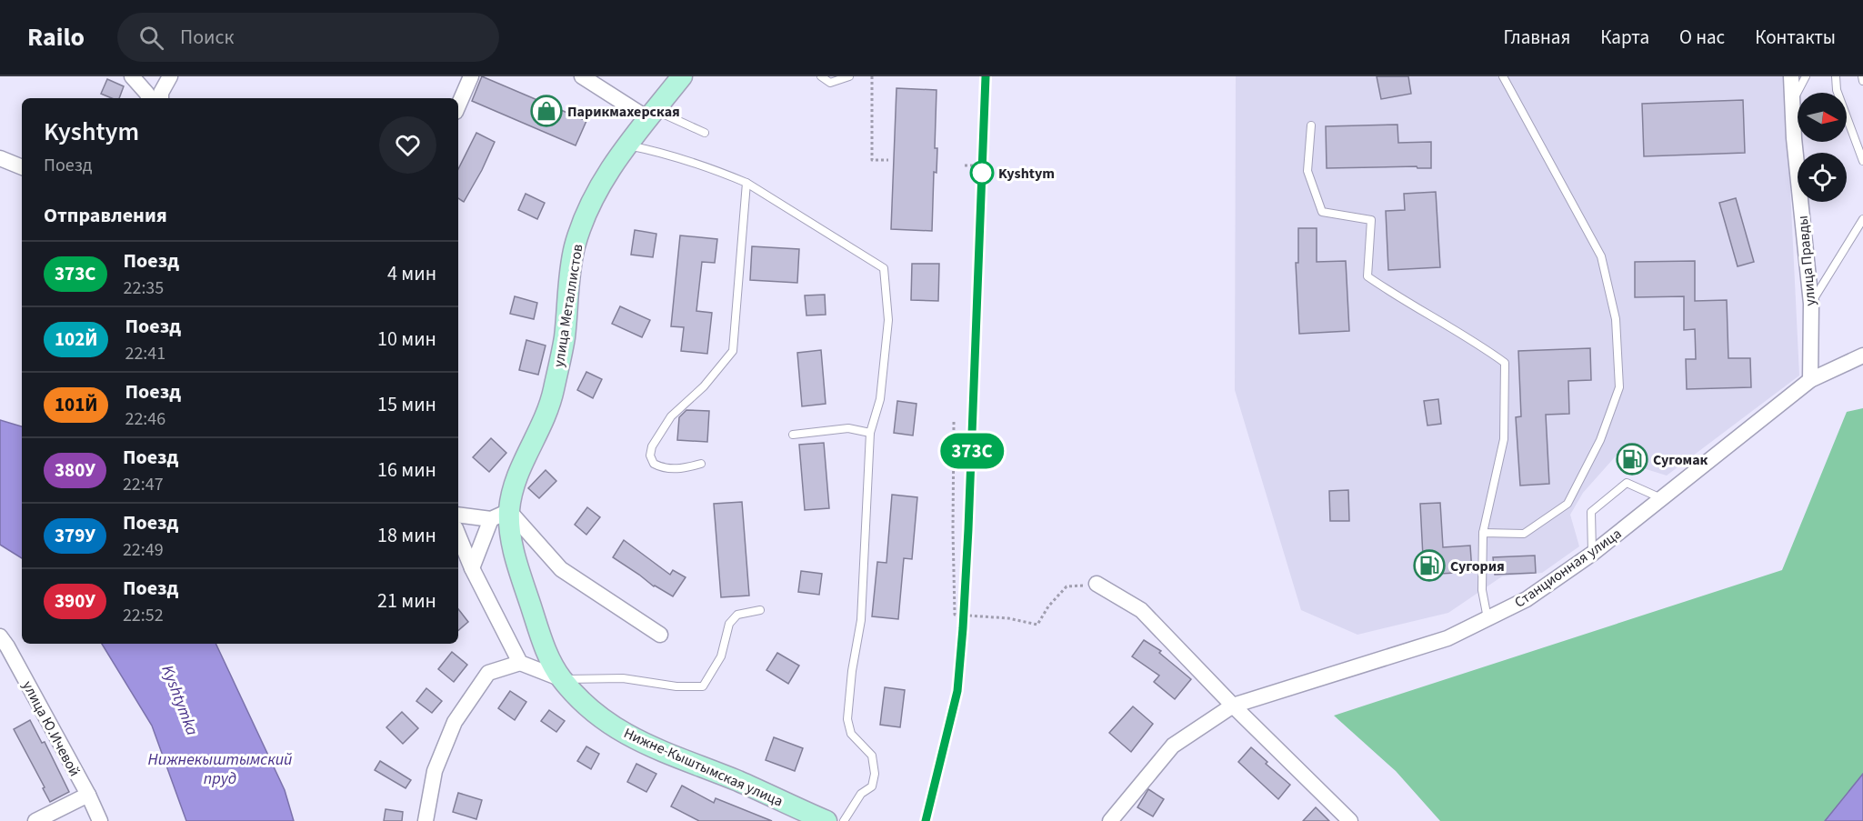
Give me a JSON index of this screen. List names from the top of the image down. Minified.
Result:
{"streets":{"main road":["улица Металлистов","Нижне-Кыштымская улица"],"street":["улица Правды","Станционная улица","улица Ю.Ичевой"]},"crossings":[["улица Правды","Станционная улица"],["улица Металлистов","Нижне-Кыштымская улица"]],"water":["Kyshtymka","Нижнекыштымский пруд"],"places":{"shop":["Парикмахерская"],"other":["Kyshtym"],"fuel station":["Сугомак","Сугория"]},"north":"right","page":{"header":"Railo","search":"Поиск","nav":["Главная","Карта","О нас","Контакты"],"on_map":"373C","heading":[["Kyshtym","Поезд"],"Отправления"],"list":[{"mark":"373C","name":"Поезд","note":"22:35","value":"4 мин"},{"mark":"102Й","name":"Поезд","note":"22:41","value":"10 мин"},{"mark":"101Й","name":"Поезд","note":"22:46","value":"15 мин"},{"mark":"380У","name":"Поезд","note":"22:47","value":"16 мин"},{"mark":"379У","name":"Поезд","note":"22:49","value":"18 мин"},{"mark":"390У","name":"Поезд","note":"22:52","value":"21 мин"}]}}
